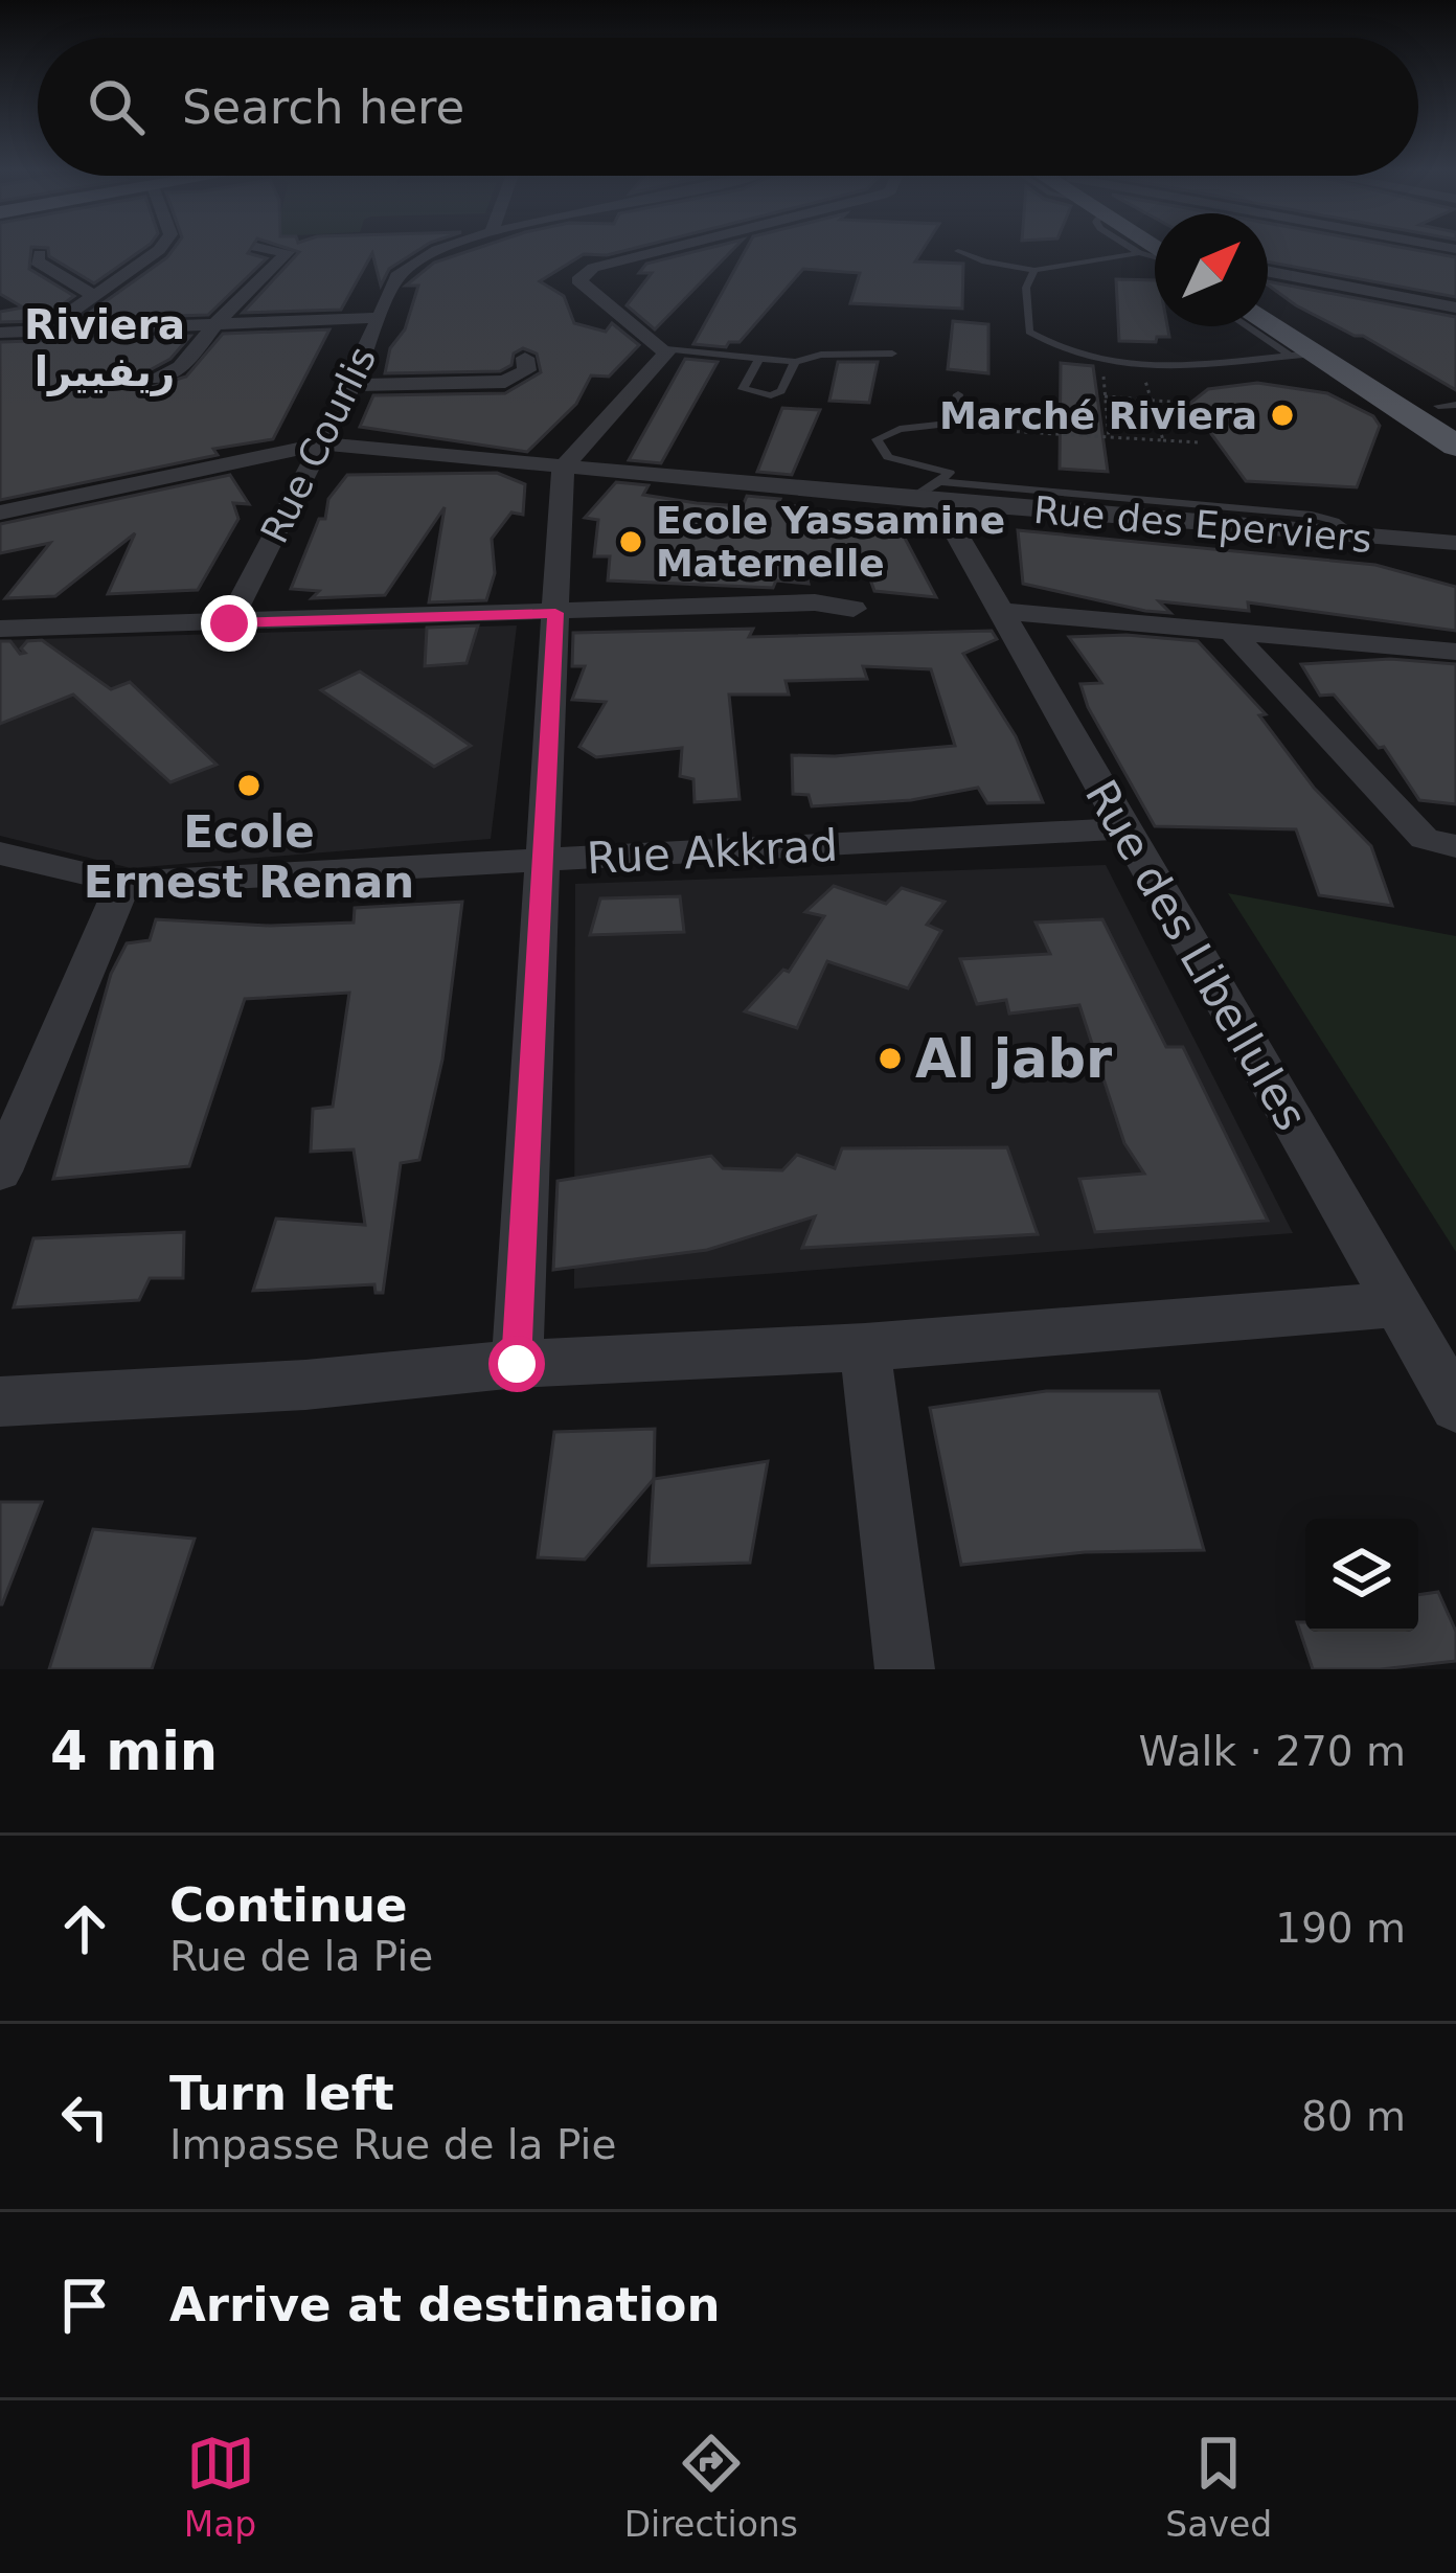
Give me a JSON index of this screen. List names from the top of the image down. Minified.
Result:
{"streets":{"street":["Rue Courlis","Rue des Eperviers","Rue Akkrad","Rue des Libellules"]},"crossings":[["Rue Courlis","Rue des Eperviers"],["Rue des Eperviers","Rue des Libellules"],["Rue Akkrad","Rue des Libellules"]],"districts":["Riviera ريفييرا"],"places":["Marché Riviera","Ecole Yassamine Maternelle","Ecole Ernest Renan","Al jabr"],"north":"top right","page":{"search":"Search here","heading":["4 min","Walk · 270 m"],"list":[["Continue","Rue de la Pie","190 m"],["Turn left","Impasse Rue de la Pie","80 m"],"Arrive at destination"],"nav":["Map","Directions","Saved"]}}
